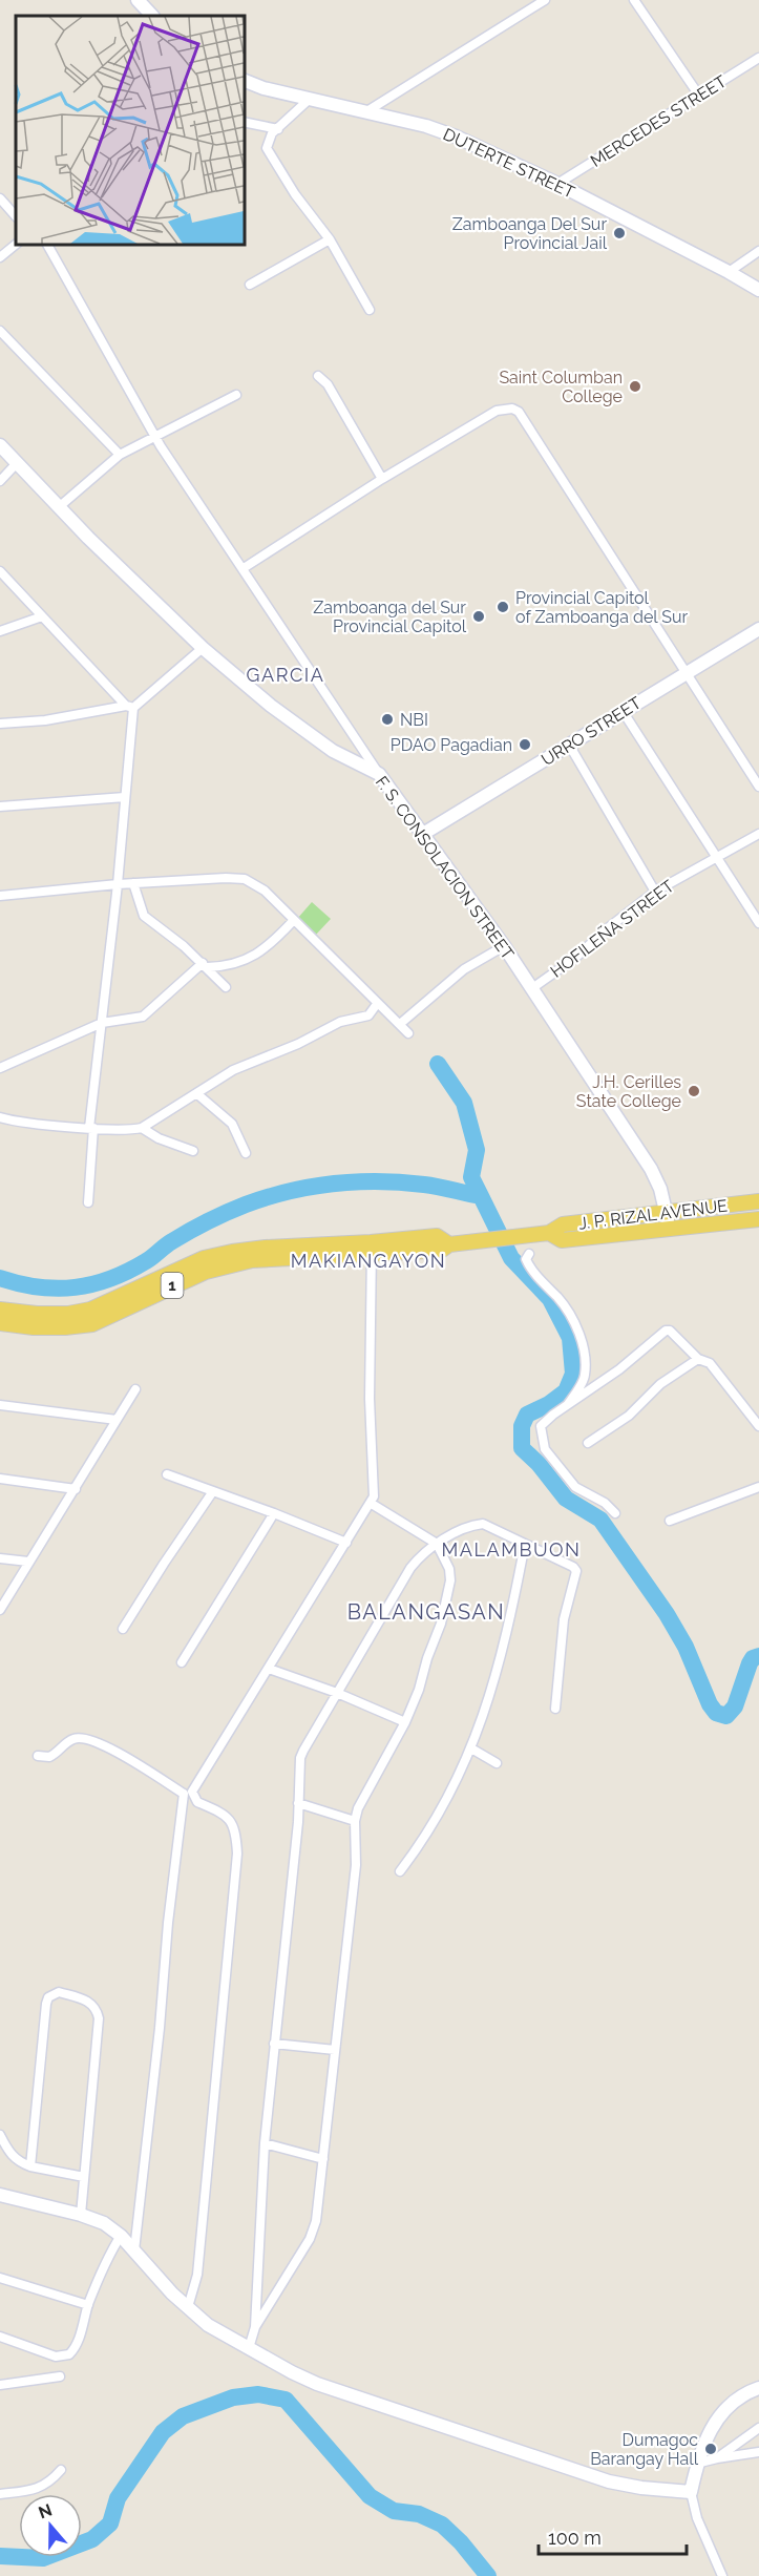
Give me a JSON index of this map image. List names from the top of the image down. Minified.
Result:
{"streets":{"main road":["J. P. RIZAL AVENUE","1"],"street":["MERCEDES STREET","DUTERTE STREET","URRO STREET","F. S. CONSOLACION STREET","HOFILEÑA STREET"]},"crossings":[["MERCEDES STREET","DUTERTE STREET"],["URRO STREET","F. S. CONSOLACION STREET"],["F. S. CONSOLACION STREET","HOFILEÑA STREET"],["F. S. CONSOLACION STREET","J. P. RIZAL AVENUE"]],"districts":["GARCIA","MAKIANGAYON","MALAMBUON","BALANGASAN"],"places":["Zamboanga Del Sur Provincial Jail","Saint Columban College","Provincial Capitol of Zamboanga del Sur","Zamboanga del Sur Provincial Capitol","NBI","PDAO Pagadian","J.H. Cerilles State College","Dumagoc Barangay Hall"],"scale_bar":"100 m","north":"top"}
